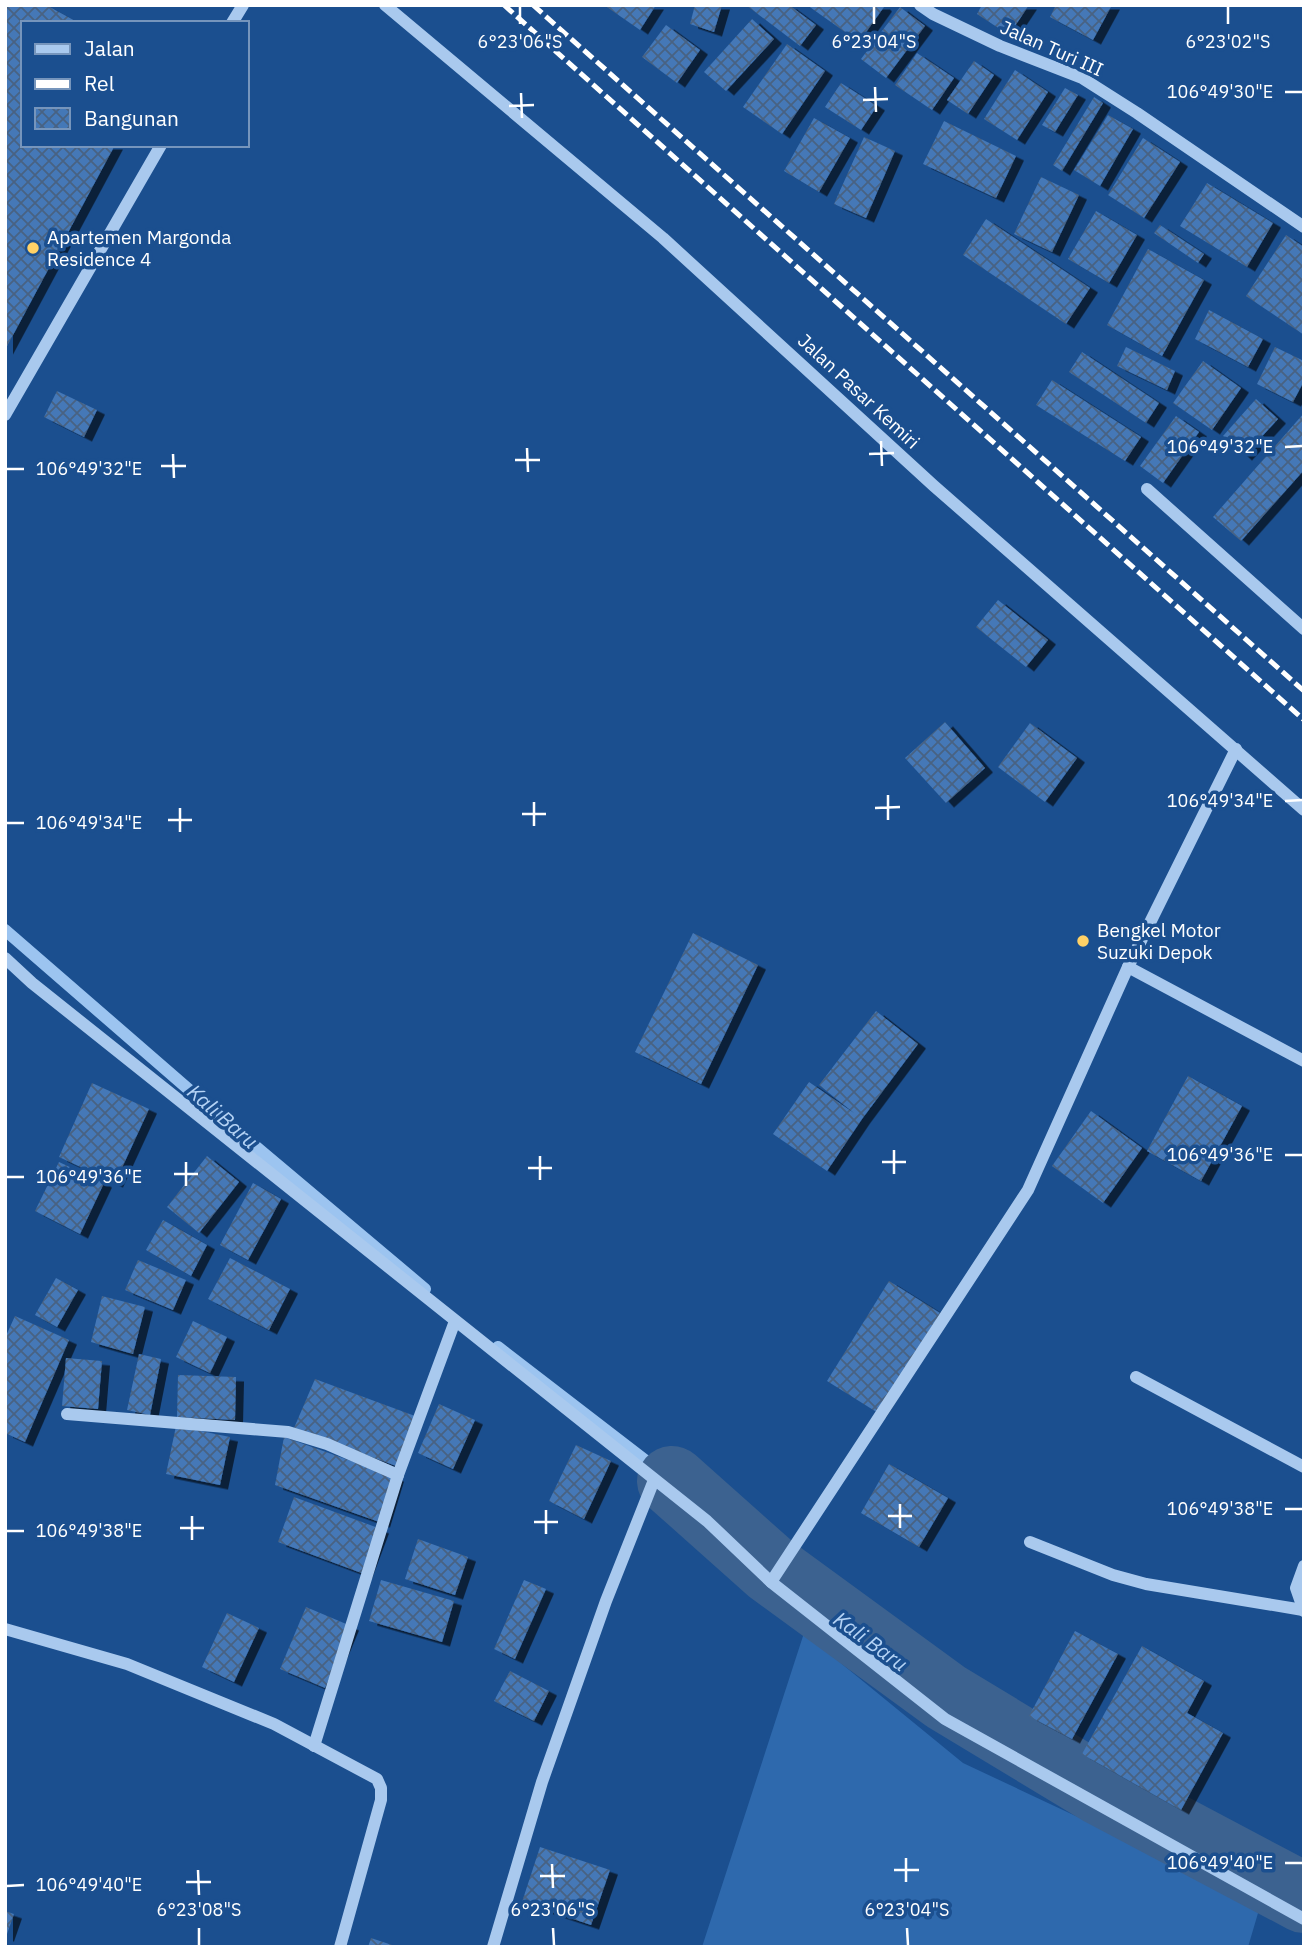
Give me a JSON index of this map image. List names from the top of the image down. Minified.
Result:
{"streets":{"street":["Jalan Turi III","Jalan Pasar Kemiri"]},"water":["Kali Baru"],"places":["Apartemen Margonda Residence 4","Bengkel Motor Suzuki Depok"],"legend":["Jalan","Rel","Bangunan"],"coordinates":["6°23'06\"S","6°23'04\"S","6°23'02\"S","106°49'30\"E","106°49'32\"E","106°49'34\"E","106°49'36\"E","106°49'38\"E","106°49'40\"E","6°23'08\"S"]}
